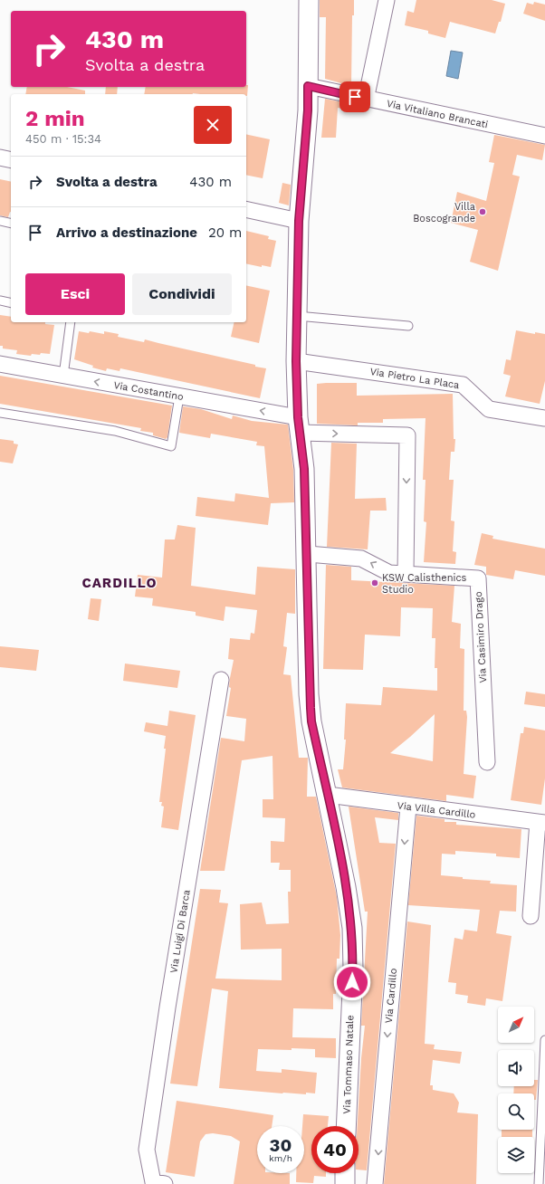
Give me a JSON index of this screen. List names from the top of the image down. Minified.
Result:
{"streets":{"street":["Via Vitaliano Brancati","Via Pietro La Placa","Via Costantino","Via Casimiro Drago","Via Villa Cardillo","Via Luigi Di Barca","Via Cardillo","Via Tommaso Natale"]},"crossings":[["Via Vitaliano Brancati","Via Tommaso Natale"],["Via Pietro La Placa","Via Tommaso Natale"],["Via Costantino","Via Tommaso Natale"],["Via Casimiro Drago","Via Tommaso Natale"],["Via Villa Cardillo","Via Cardillo"],["Via Villa Cardillo","Via Tommaso Natale"]],"one_way":["Via Costantino","Via Cardillo"],"districts":["CARDILLO"],"places":["Villa Boscogrande","KSW Calisthenics Studio"],"north":"top right","page":{"turn":["430 m","Svolta a destra"],"heading":["2 min","450 m · 15:34"],"list":[{"name":"Svolta a destra","value":"430 m"},{"name":"Arrivo a destinazione","value":"20 m"}],"buttons":["Esci","Condividi"],"speed":"30 km/h","limit":"40"}}
